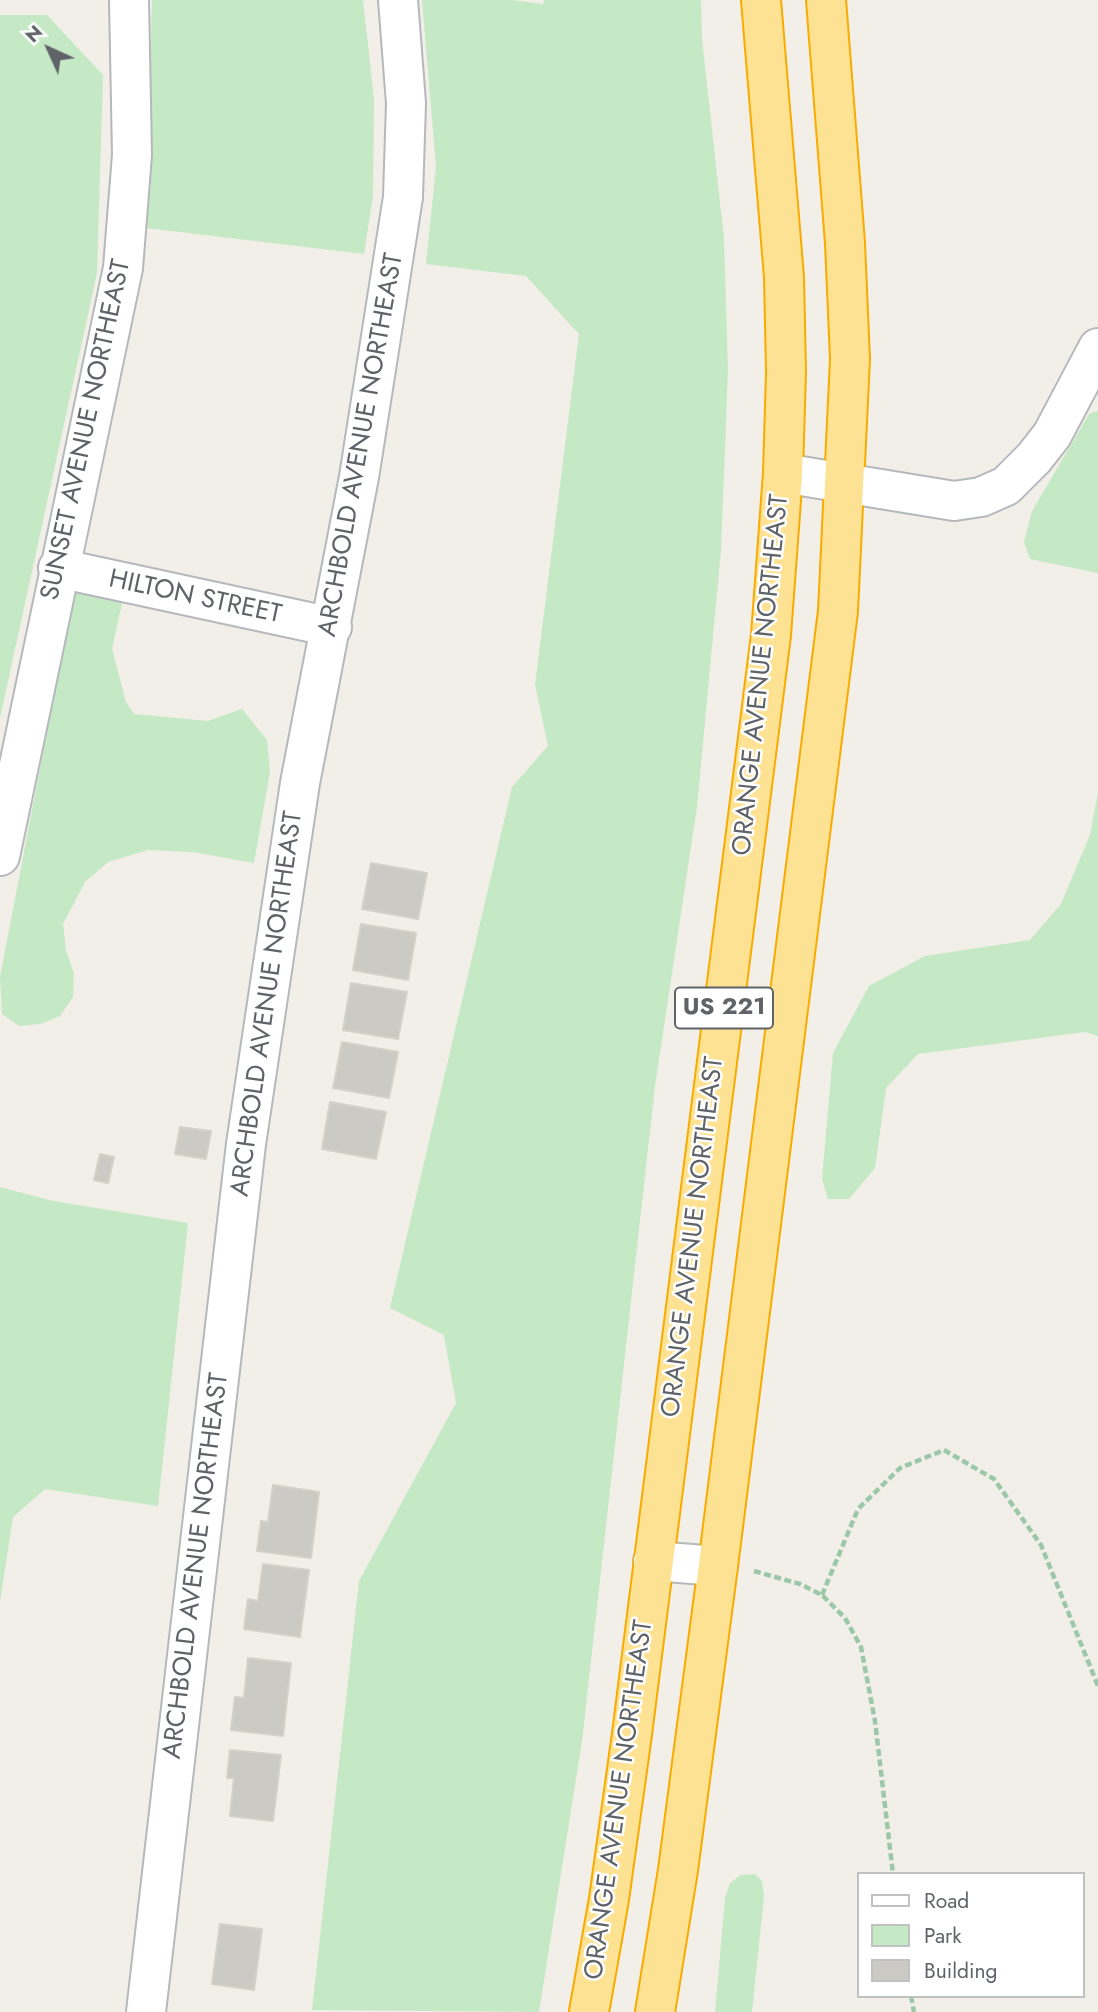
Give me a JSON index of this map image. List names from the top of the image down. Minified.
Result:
{"streets":{"highway":["ORANGE AVENUE NORTHEAST","US 221"],"street":["SUNSET AVENUE NORTHEAST","ARCHBOLD AVENUE NORTHEAST","HILTON STREET"]},"crossings":[["SUNSET AVENUE NORTHEAST","HILTON STREET"],["ARCHBOLD AVENUE NORTHEAST","HILTON STREET"]],"legend":["Road","Park","Building"],"north":"top left"}
